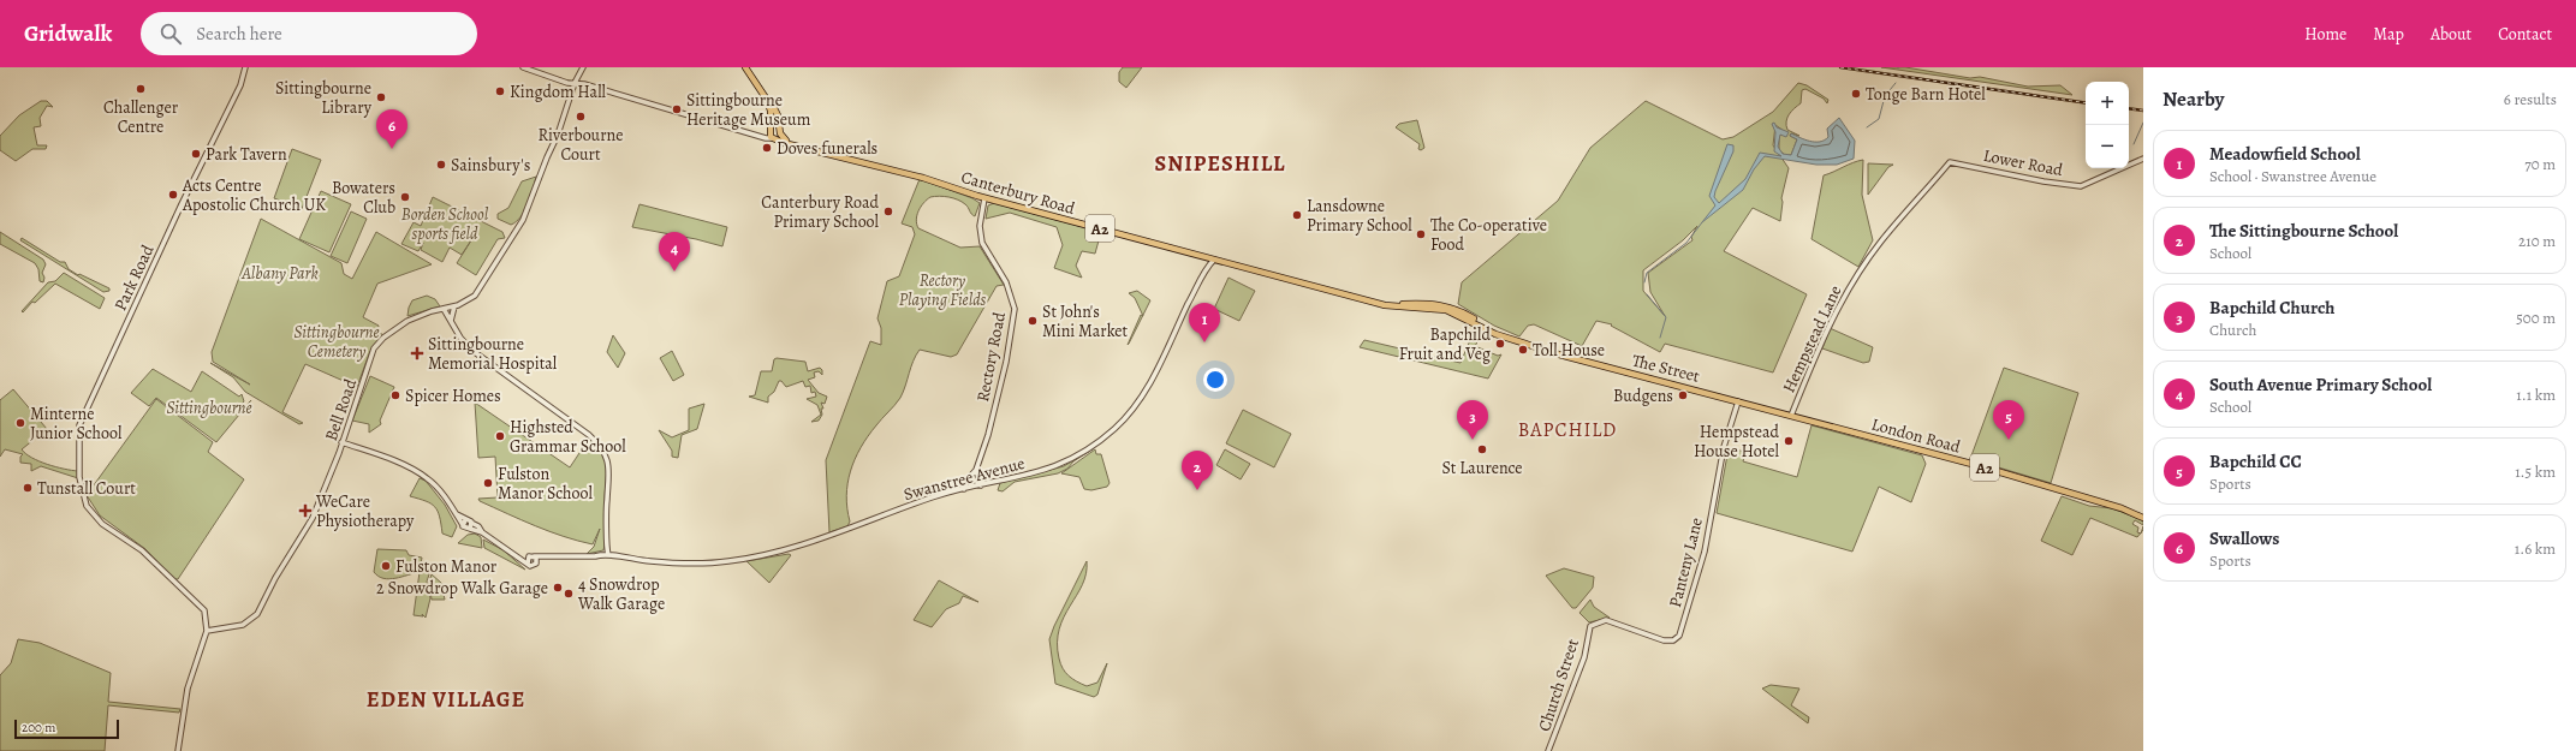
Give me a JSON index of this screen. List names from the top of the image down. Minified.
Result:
{"streets":{"main road":["Canterbury Road","A2","The Street","London Road"],"street":["Lower Road","Park Road","Hempstead Lane","Rectory Road","Bell Road","Swanstree Avenue","Panteny Lane","Church Street"]},"crossings":[["Lower Road","Hempstead Lane"],["Canterbury Road","A2"],["Canterbury Road","Rectory Road"],["Canterbury Road","The Street"],["Canterbury Road","Swanstree Avenue"],["Park Road","Bell Road"],["Hempstead Lane","The Street"],["Hempstead Lane","London Road"],["Rectory Road","Swanstree Avenue"],["The Street","London Road"],["The Street","Swanstree Avenue"],["The Street","Panteny Lane"],["Panteny Lane","Church Street"]],"districts":["SNIPESHILL","BAPCHILD","EDEN VILLAGE"],"parks":["Borden School sports field","Albany Park","Rectory Playing Fields","Sittingbourne Cemetery","Sittingbourne"],"places":{"other":["Challenger Centre","Kingdom Hall","Tonge Barn Hotel","Sittingbourne Library","Sittingbourne Heritage Museum","Riverbourne Court","Doves funerals","Park Tavern","Sainsbury's","Acts Centre Apostolic Church UK","Bowaters Club","Canterbury Road Primary School","Lansdowne Primary School","The Co-operative Food","St John's Mini Market","Bapchild Fruit and Veg","Toll House","Spicer Homes","Budgens","Minterne Junior School","Highsted Grammar School","Hempstead House Hotel","St Laurence","Fulston Manor School","Tunstall Court","Fulston Manor","2 Snowdrop Walk Garage","4 Snowdrop Walk Garage"],"health":["Sittingbourne Memorial Hospital","WeCare Physiotherapy"]},"scale_bar":"200 m","page":{"header":"Gridwalk","search":"Search here","nav":["Home","Map","About","Contact"],"heading":["Nearby","6 results"],"map_buttons":["+","−"],"pins":["6","4","1","3","5","2"],"list":[{"mark":"1","name":"Meadowfield School","note":"School · Swanstree Avenue","value":"70 m"},{"mark":"2","name":"The Sittingbourne School","note":"School","value":"210 m"},{"mark":"3","name":"Bapchild Church","note":"Church","value":"500 m"},{"mark":"4","name":"South Avenue Primary School","note":"School","value":"1.1 km"},{"mark":"5","name":"Bapchild CC","note":"Sports","value":"1.5 km"},{"mark":"6","name":"Swallows","note":"Sports","value":"1.6 km"}],"scale":"200 m"}}
